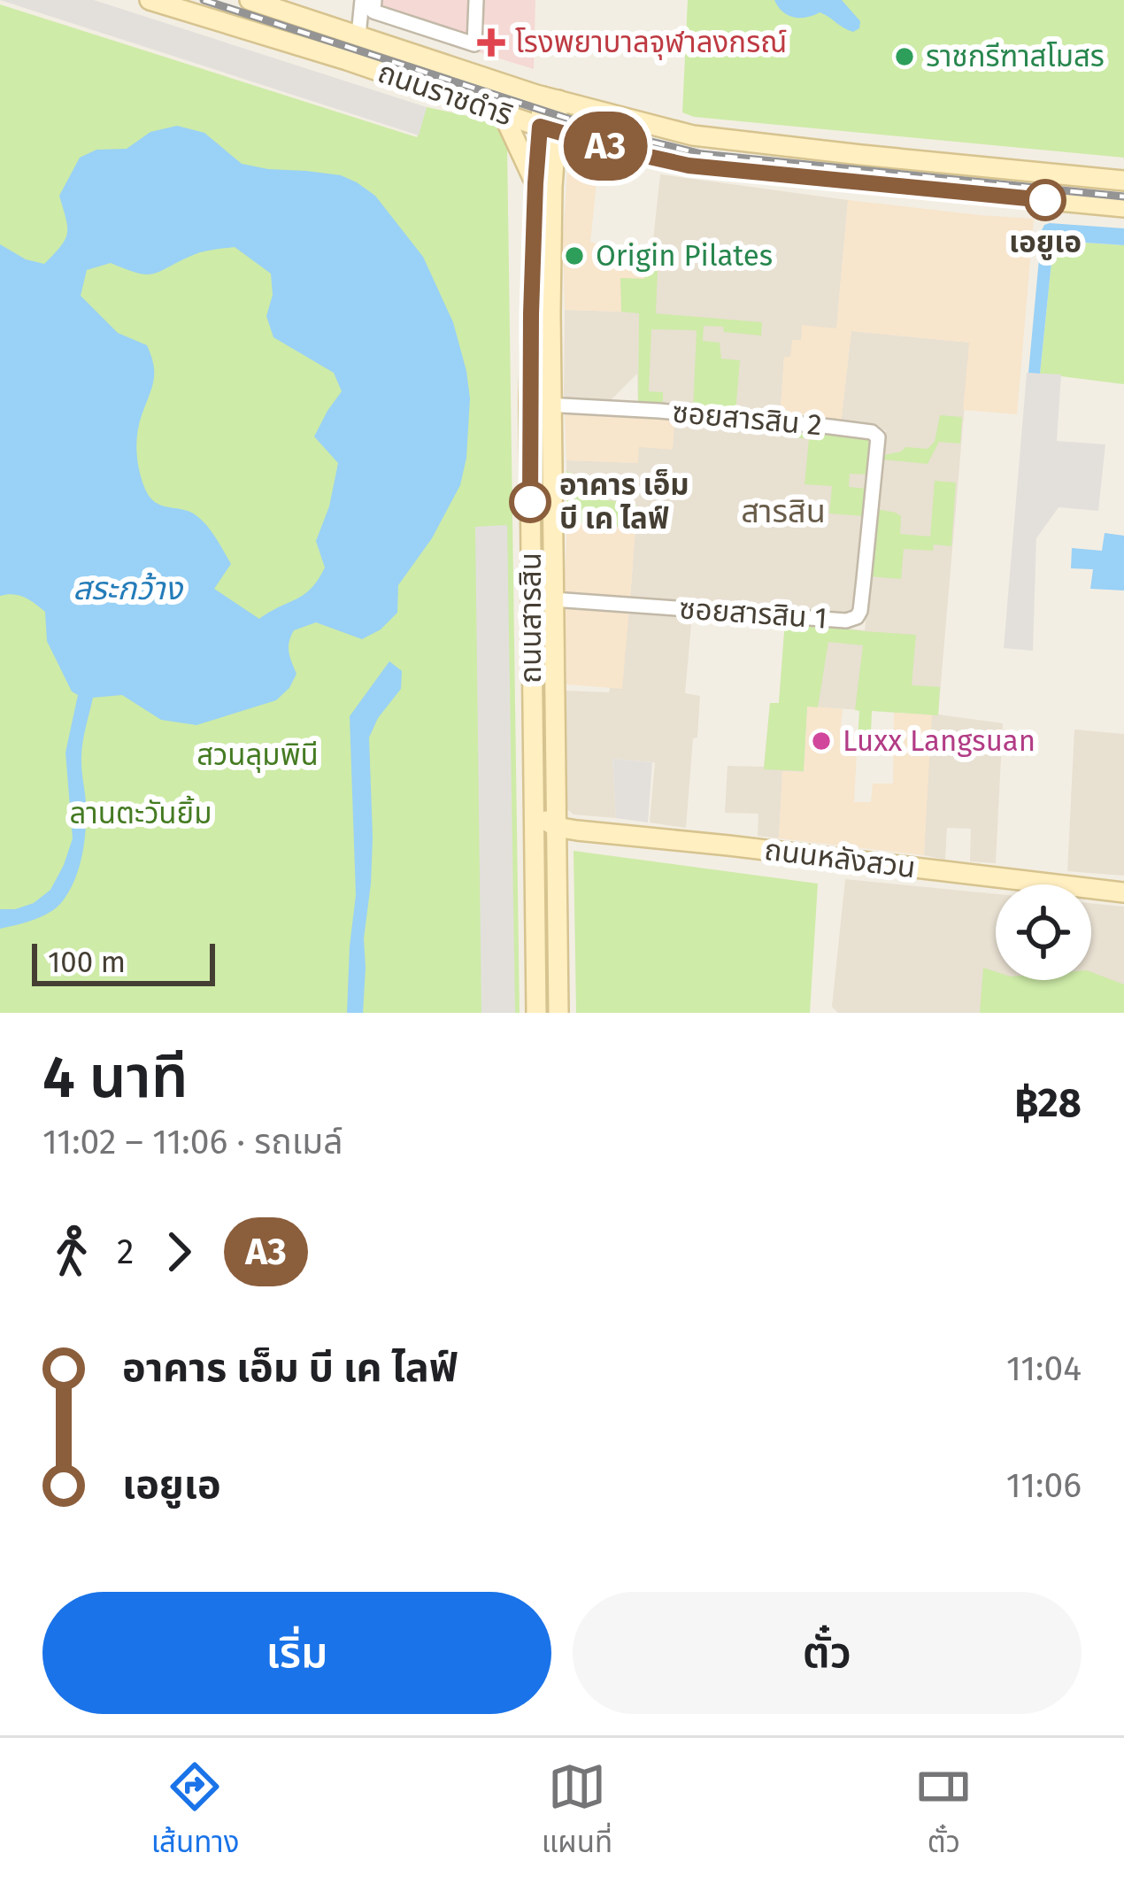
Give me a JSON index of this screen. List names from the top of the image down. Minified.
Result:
{"streets":{"street":["ถนนราชดำริ","ซอยสารสิน 2","ซอยสารสิน 1","ถนนสารสิน","ถนนหลังสวน"]},"crossings":[["ถนนราชดำริ","ถนนสารสิน"],["ซอยสารสิน 2","ซอยสารสิน 1"],["ซอยสารสิน 2","ถนนสารสิน"],["ซอยสารสิน 1","ถนนสารสิน"],["ถนนสารสิน","ถนนหลังสวน"]],"districts":["สารสิน"],"water":["สระกว้าง"],"parks":["สวนลุมพินี","ลานตะวันยิ้ม"],"places":{"health":["โรงพยาบาลจุฬาลงกรณ์"],"other":["ราชกรีฑาสโมสร","เอยูเอ","Origin Pilates","อาคาร เอ็ม บี เค ไลฟ์","Luxx Langsuan"]},"lines":["bus line A3"],"scale_bar":"100 m","page":{"on_map":"A3","scale":"100 m","heading":["4 นาที","11:02 – 11:06 · รถเมล์","฿28"],"legs":["2","A3"],"list":[{"name":"อาคาร เอ็ม บี เค ไลฟ์","value":"11:04"},{"name":"เอยูเอ","value":"11:06"}],"buttons":["เริ่ม","ตั๋ว"],"tabs":["เส้นทาง","แผนที่","ตั๋ว"]}}
